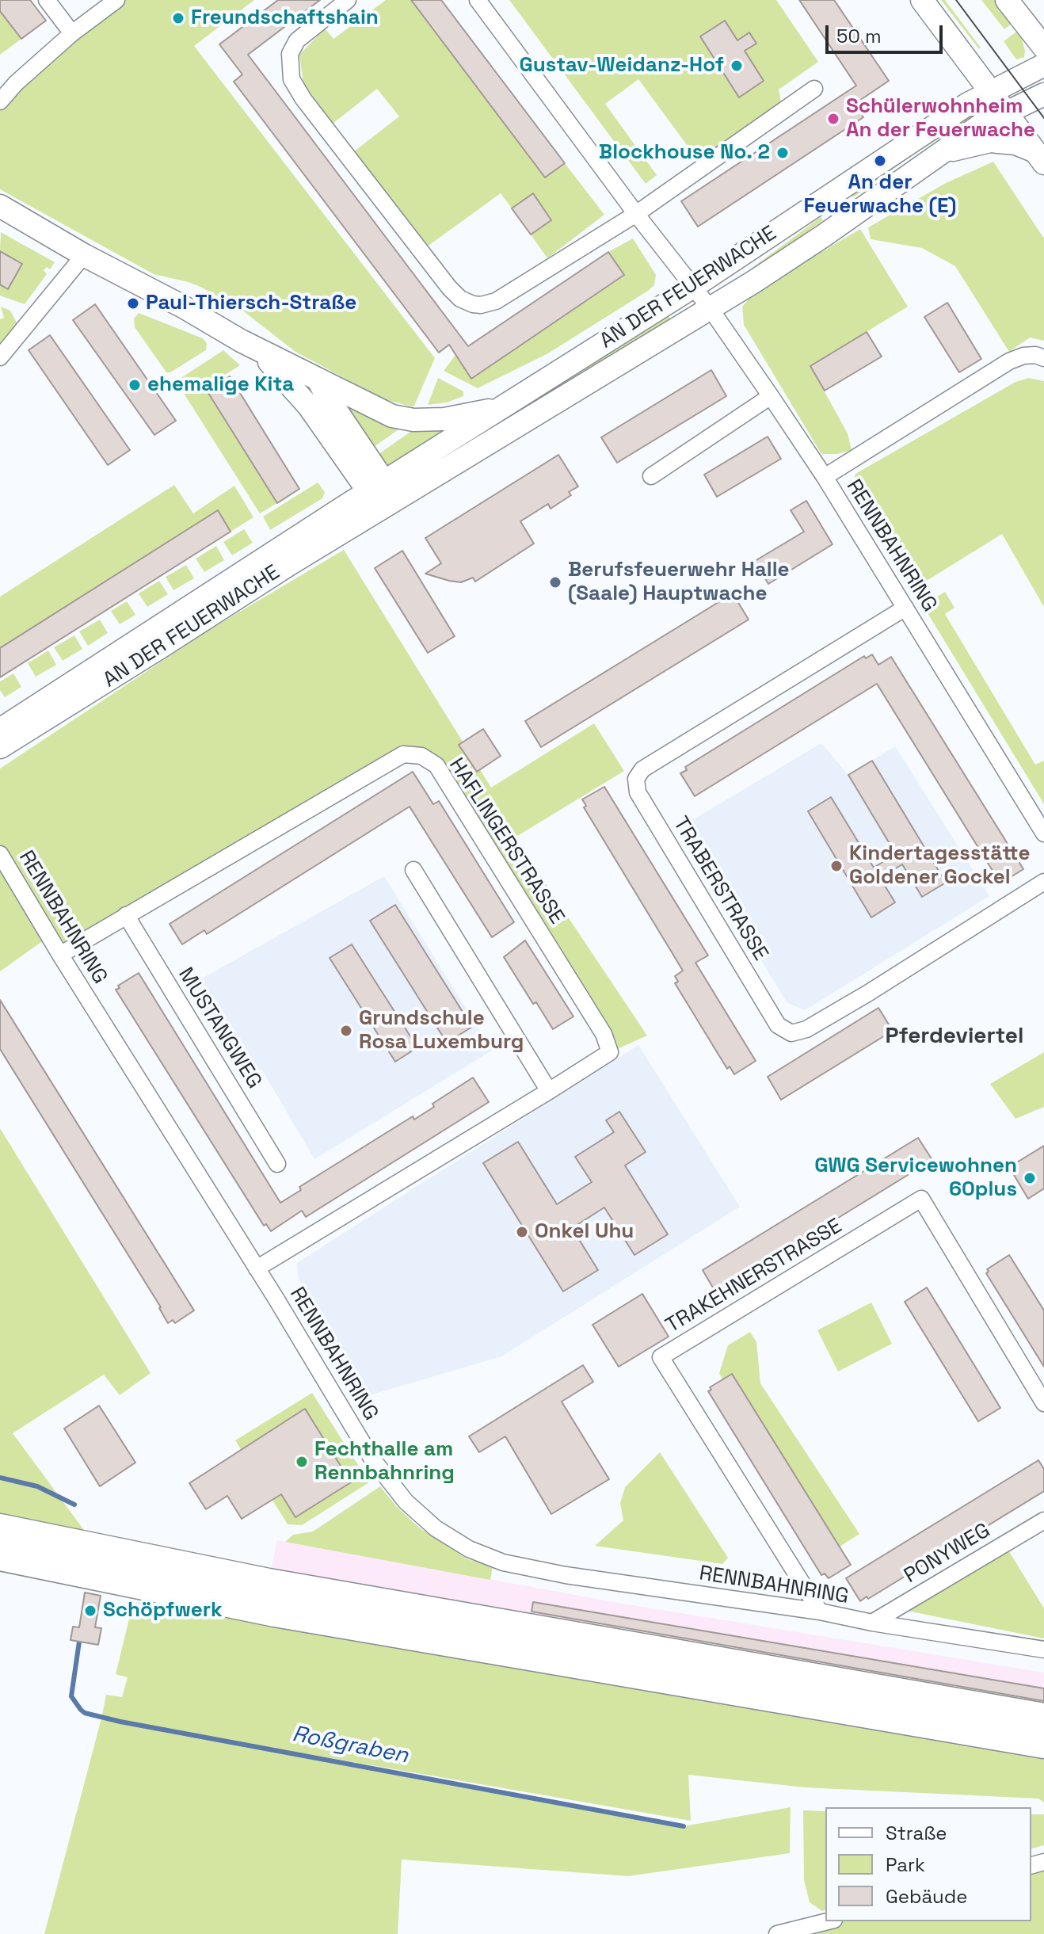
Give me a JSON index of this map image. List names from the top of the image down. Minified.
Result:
{"streets":{"street":["AN DER FEUERWACHE","RENNBAHNRING","HAFLINGERSTRASSE","TRABERSTRASSE","MUSTANGWEG","TRAKEHNERSTRASSE","PONYWEG"]},"crossings":[["AN DER FEUERWACHE","RENNBAHNRING"],["RENNBAHNRING","HAFLINGERSTRASSE"],["RENNBAHNRING","TRABERSTRASSE"],["RENNBAHNRING","TRAKEHNERSTRASSE"],["RENNBAHNRING","PONYWEG"],["HAFLINGERSTRASSE","MUSTANGWEG"]],"districts":["Pferdeviertel"],"water":["Roßgraben"],"places":["Freundschaftshain","Gustav-Weidanz-Hof","Schülerwohnheim An der Feuerwache","Blockhouse No. 2","An der Feuerwache (E)","Paul-Thiersch-Straße","ehemalige Kita","Berufsfeuerwehr Halle (Saale) Hauptwache","Kindertagesstätte Goldener Gockel","Grundschule Rosa Luxemburg","GWG Servicewohnen 60plus","Onkel Uhu","Fechthalle am Rennbahnring","Schöpfwerk"],"legend":["Straße","Park","Gebäude"],"scale_bar":"50 m"}
